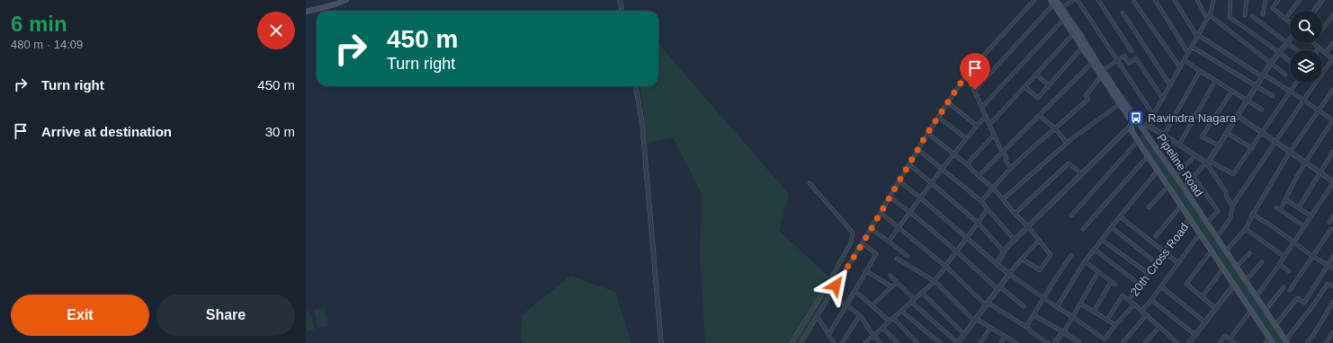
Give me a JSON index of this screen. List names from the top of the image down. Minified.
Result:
{"streets":{"main road":["Pipeline Road"],"street":["20th Cross Road"]},"crossings":[["Pipeline Road","20th Cross Road"]],"places":{"bus stop":["Ravindra Nagara"]},"page":{"heading":["6 min","480 m · 14:09"],"turn":["450 m","Turn right"],"list":[{"name":"Turn right","value":"450 m"},{"name":"Arrive at destination","value":"30 m"}],"buttons":["Exit","Share"]}}
